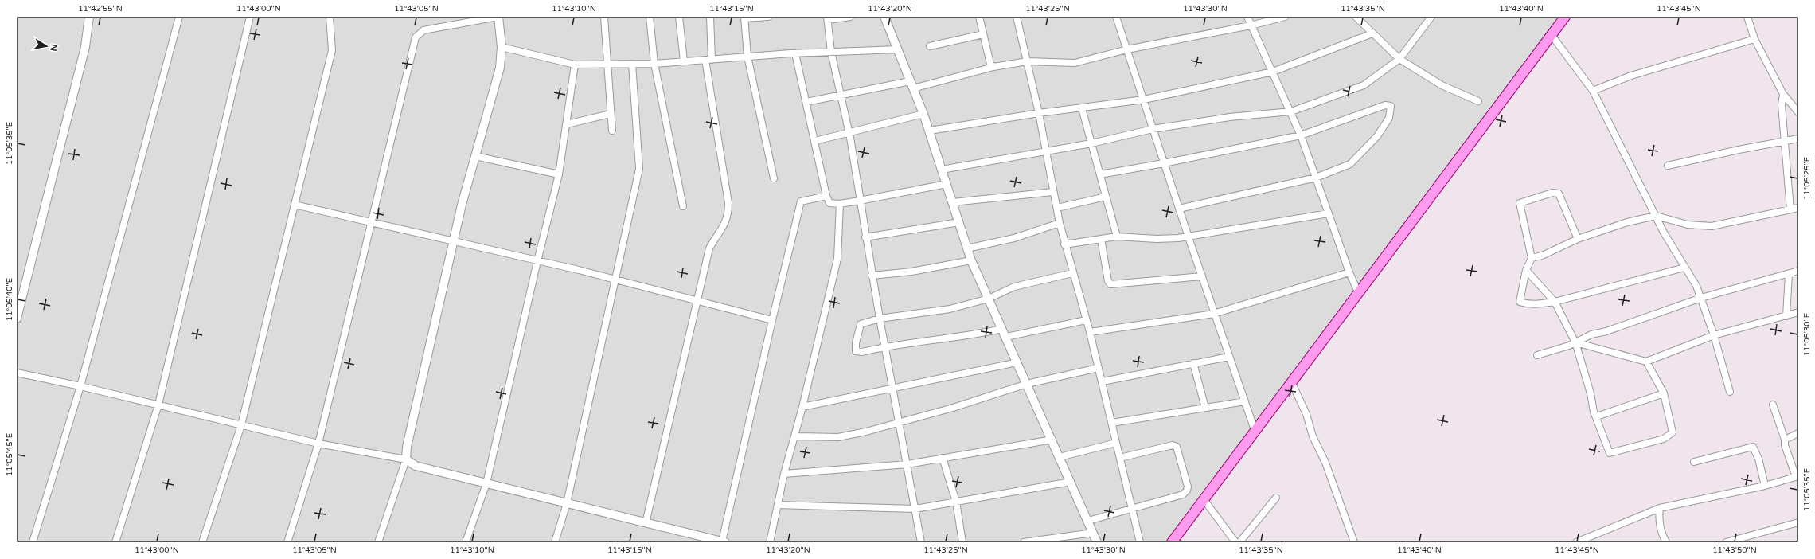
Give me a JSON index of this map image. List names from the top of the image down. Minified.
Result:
{"north":"right","coordinates":["11°42'55\"N","11°43'00\"N","11°43'05\"N","11°43'10\"N","11°43'15\"N","11°43'20\"N","11°43'25\"N","11°43'30\"N","11°43'35\"N","11°43'40\"N","11°43'45\"N","11°05'35\"E","11°05'25\"E","11°05'40\"E","11°05'30\"E","11°05'45\"E","11°43'50\"N"]}
